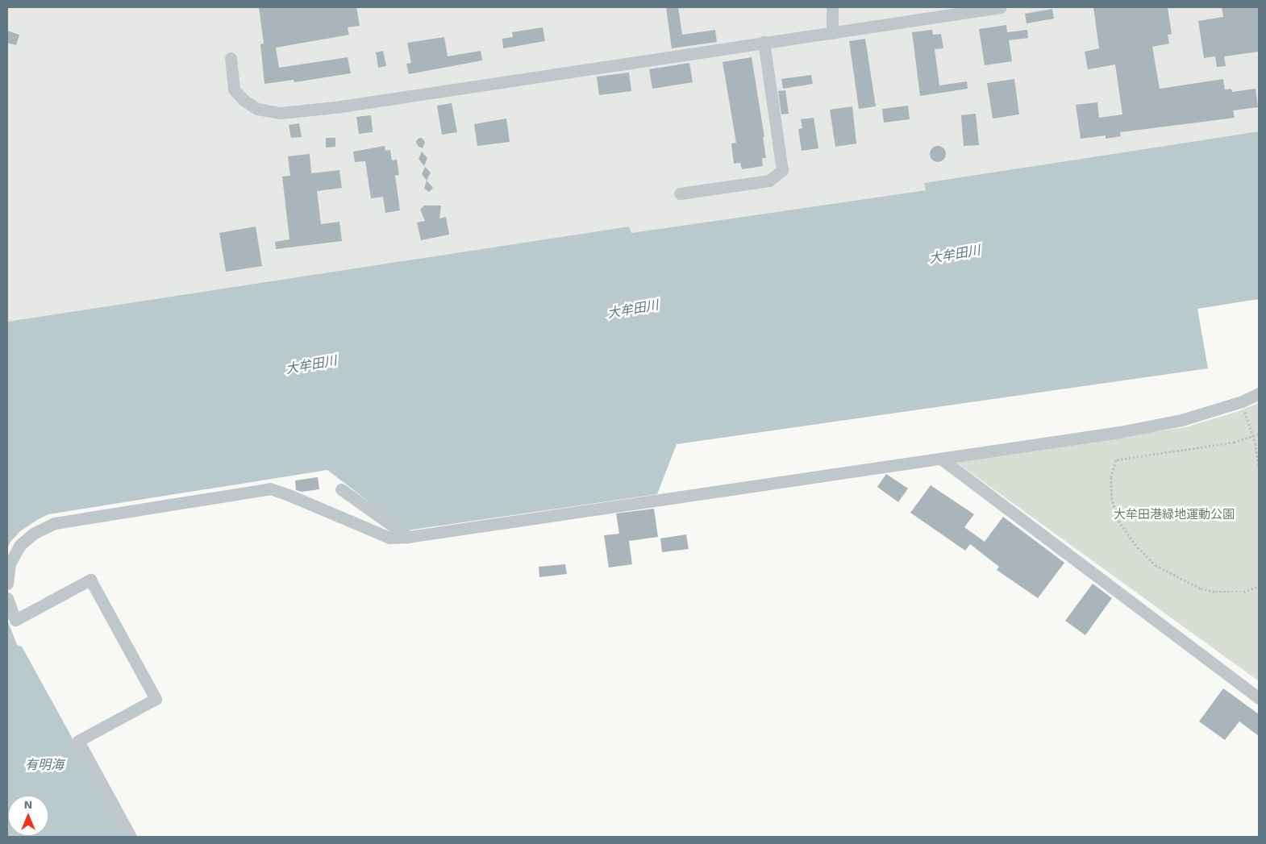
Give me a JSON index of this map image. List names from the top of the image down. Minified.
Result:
{"water":["大牟田川","有明海"],"parks":["大牟田港緑地運動公園"],"north":"top"}
